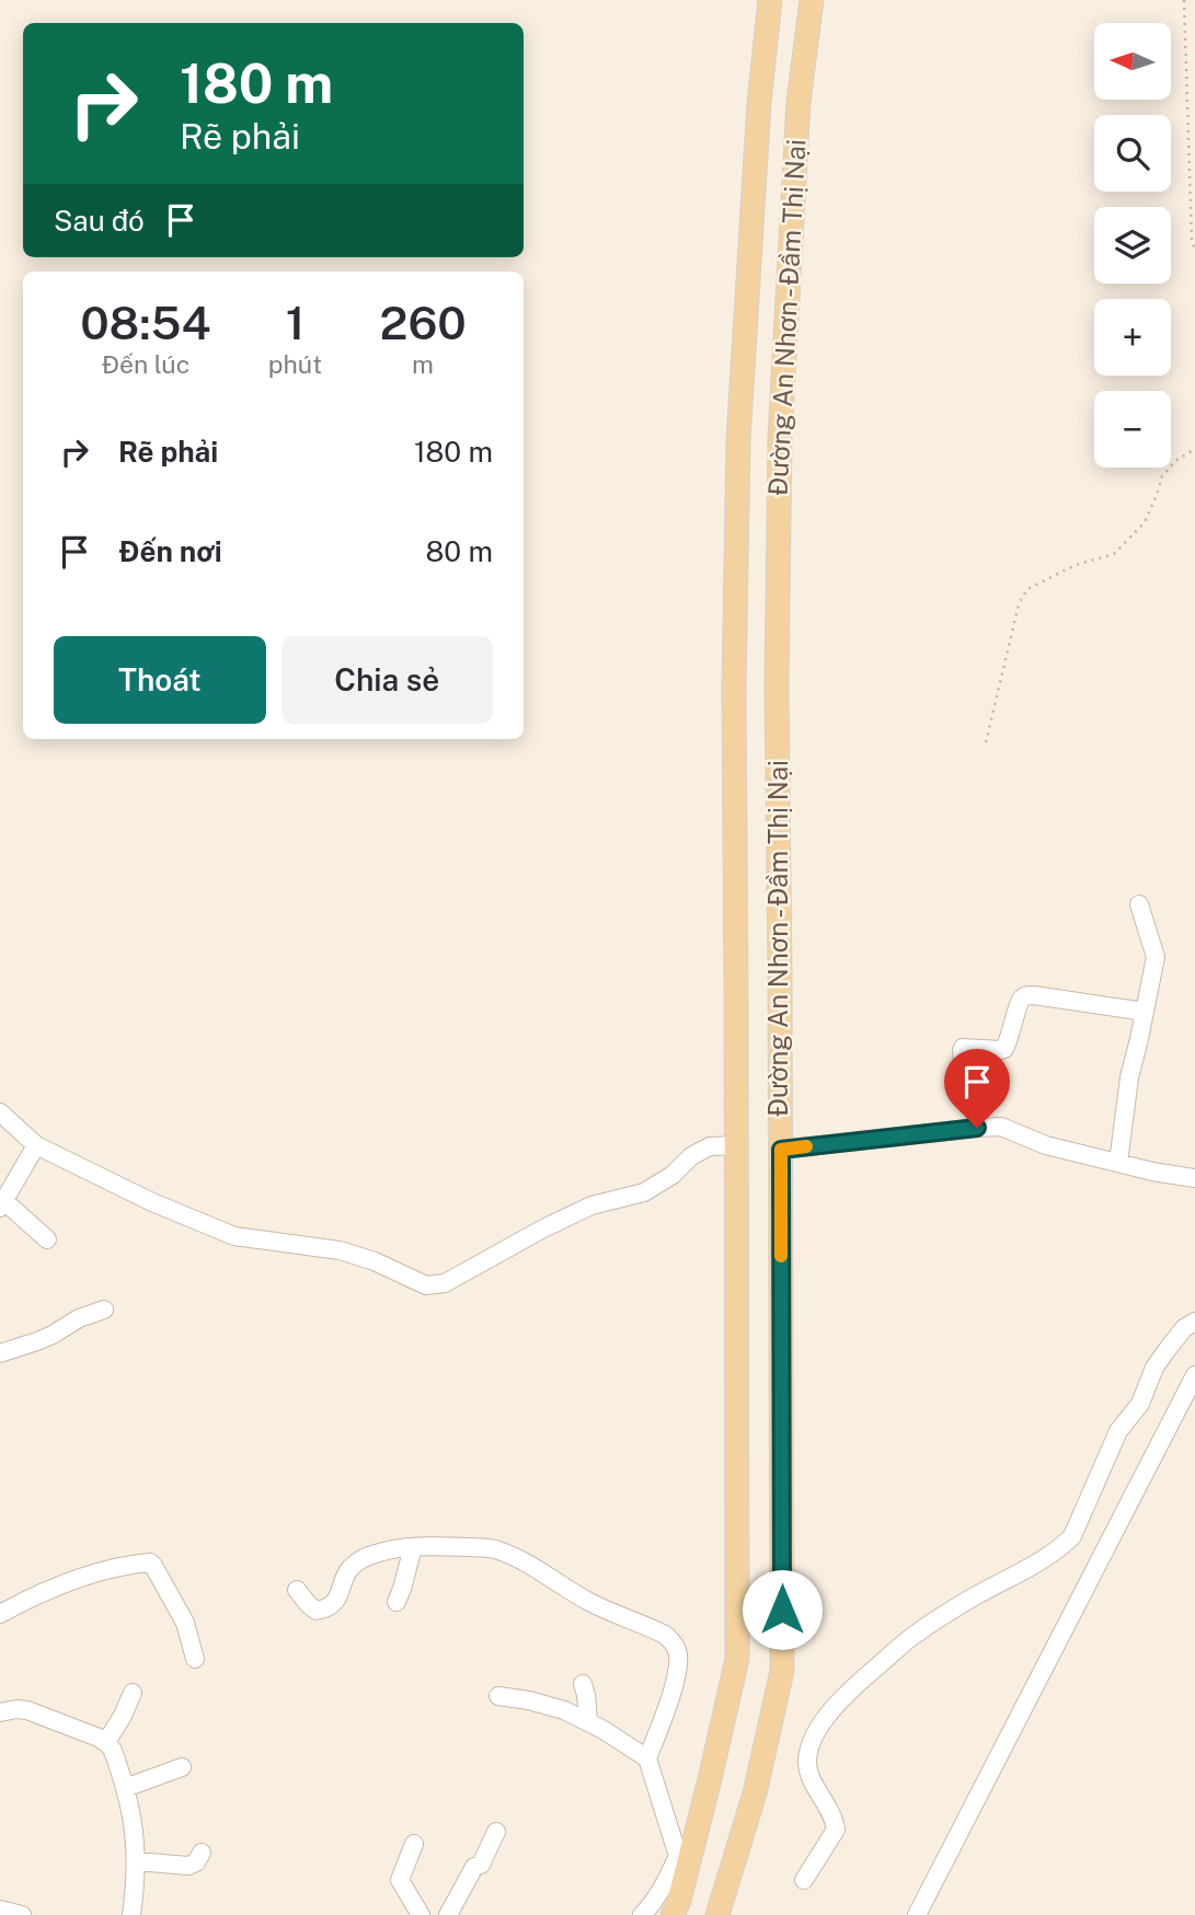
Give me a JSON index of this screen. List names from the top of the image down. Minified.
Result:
{"streets":{"main road":["Đường An Nhơn - Đầm Thị Nại"]},"north":"left","page":{"map_buttons":["+","−"],"turn":["180 m","Rẽ phải"],"then":"Sau đó","eta":["08:54","Đến lúc","1","phút","260","m"],"list":[{"name":"Rẽ phải","value":"180 m"},{"name":"Đến nơi","value":"80 m"}],"buttons":["Thoát","Chia sẻ"]}}
